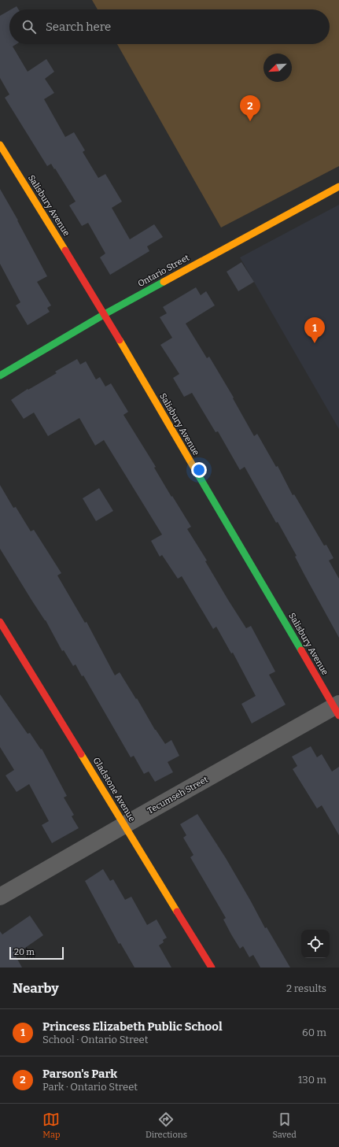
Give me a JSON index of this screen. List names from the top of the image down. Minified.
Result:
{"streets":{"street":["Salisbury Avenue","Ontario Street","Gladstone Avenue","Tecumseh Street"]},"crossings":[["Salisbury Avenue","Ontario Street"],["Salisbury Avenue","Tecumseh Street"],["Gladstone Avenue","Tecumseh Street"]],"scale_bar":"20 m","north":"bottom left","page":{"search":"Search here","pins":["2","1"],"scale":"20 m","heading":["Nearby","2 results"],"list":[{"mark":"1","name":"Princess Elizabeth Public School","note":"School · Ontario Street","value":"60 m"},{"mark":"2","name":"Parson's Park","note":"Park · Ontario Street","value":"130 m"}],"nav":["Map","Directions","Saved"]}}
